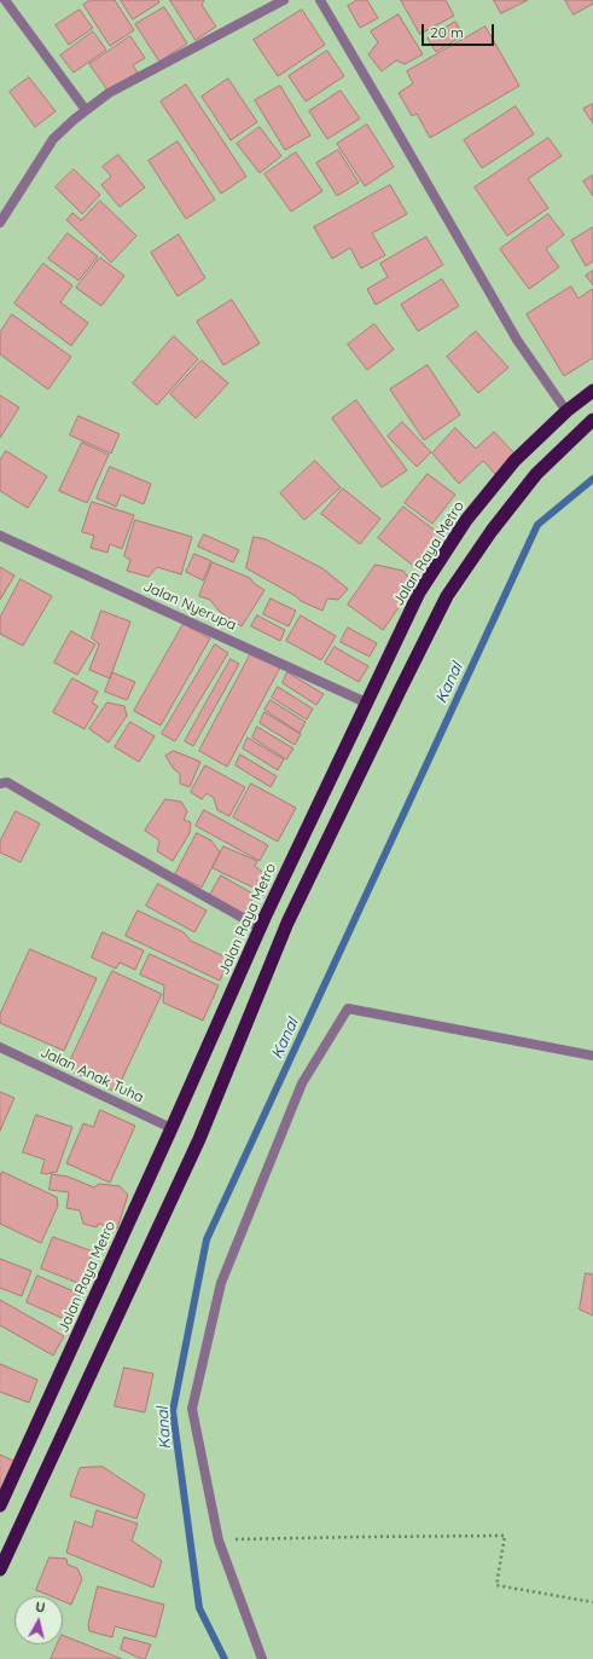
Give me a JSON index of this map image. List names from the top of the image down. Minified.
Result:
{"streets":{"highway":["Jalan Raya Metro"],"street":["Jalan Nyerupa","Jalan Anak Tuha"]},"crossings":[["Jalan Raya Metro","Jalan Nyerupa"],["Jalan Raya Metro","Jalan Anak Tuha"]],"water":["Kanal"],"scale_bar":"20 m","north":"top"}
